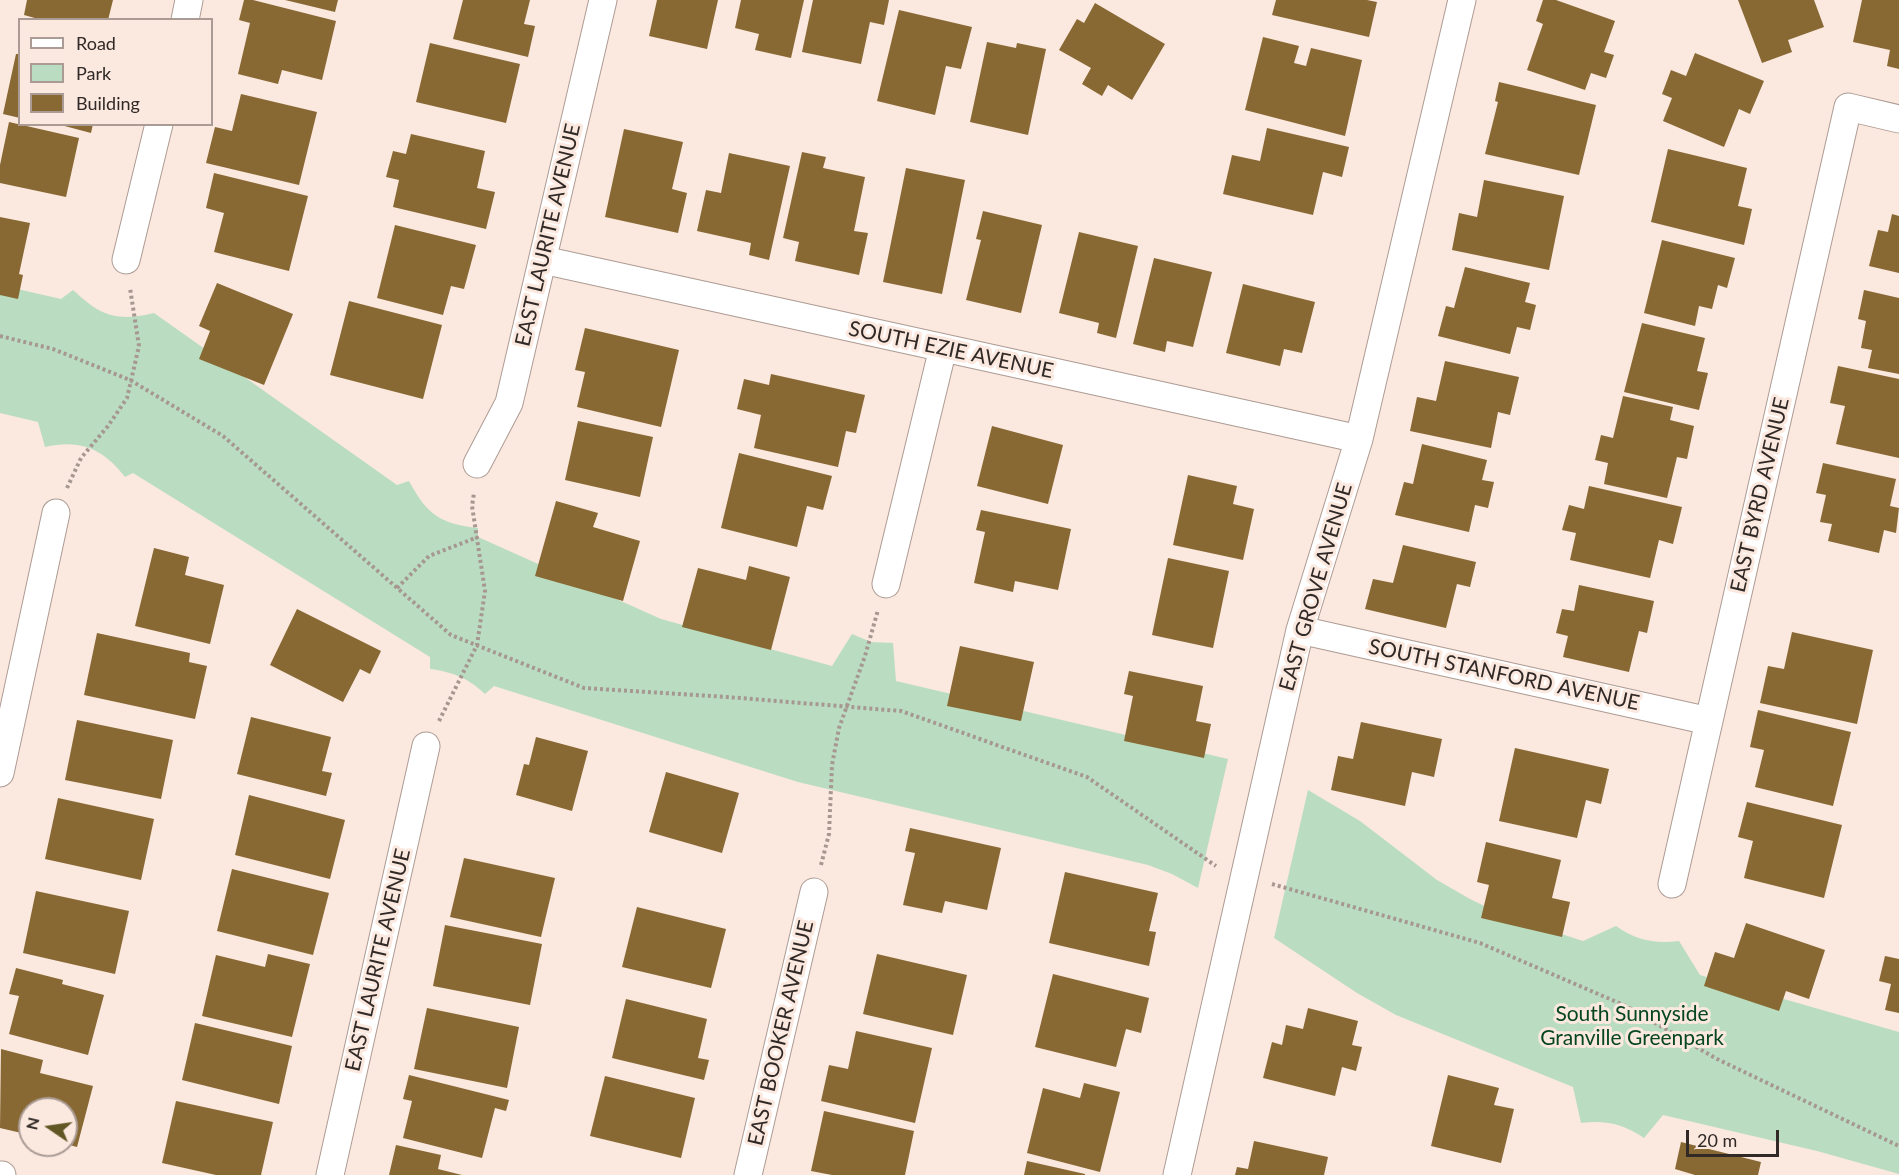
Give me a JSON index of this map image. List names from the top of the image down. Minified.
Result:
{"streets":{"street":["EAST LAURITE AVENUE","SOUTH EZIE AVENUE","EAST BYRD AVENUE","EAST GROVE AVENUE","SOUTH STANFORD AVENUE","EAST BOOKER AVENUE"]},"crossings":[["EAST LAURITE AVENUE","SOUTH EZIE AVENUE"],["SOUTH EZIE AVENUE","EAST GROVE AVENUE"],["EAST BYRD AVENUE","SOUTH STANFORD AVENUE"],["EAST GROVE AVENUE","SOUTH STANFORD AVENUE"]],"parks":["South Sunnyside Granville Greenpark"],"legend":["Road","Park","Building"],"scale_bar":"20 m","north":"left"}
